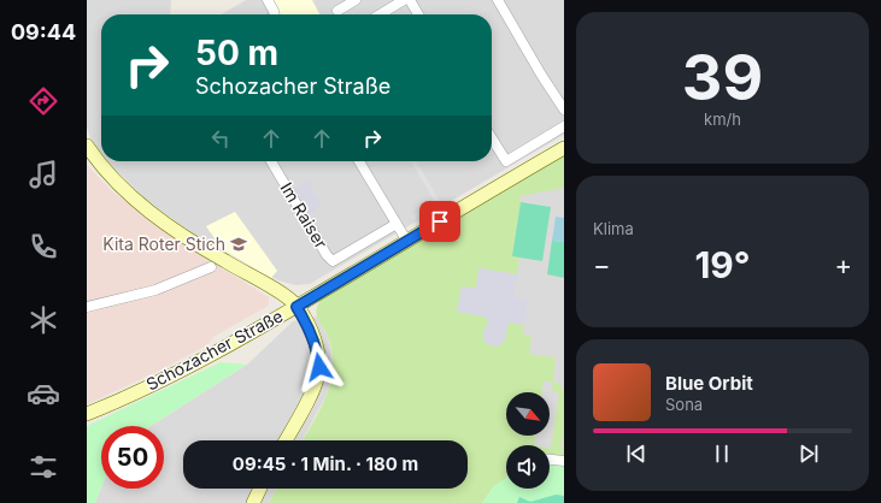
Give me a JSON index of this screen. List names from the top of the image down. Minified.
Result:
{"streets":{"main road":["Schozacher Straße"],"street":["Im Raiser"]},"places":{"school or university":["Kita Roter Stich"]},"north":"bottom right","page":{"tabs":"09:44","tile":[["39","km/h"],"Klima"],"turn":["50 m","Schozacher Straße"],"heat":["−","19°","+"],"song":["Blue Orbit","Sona"],"limit":"50","trip":"09:45 · 1 Min. · 180 m"}}
